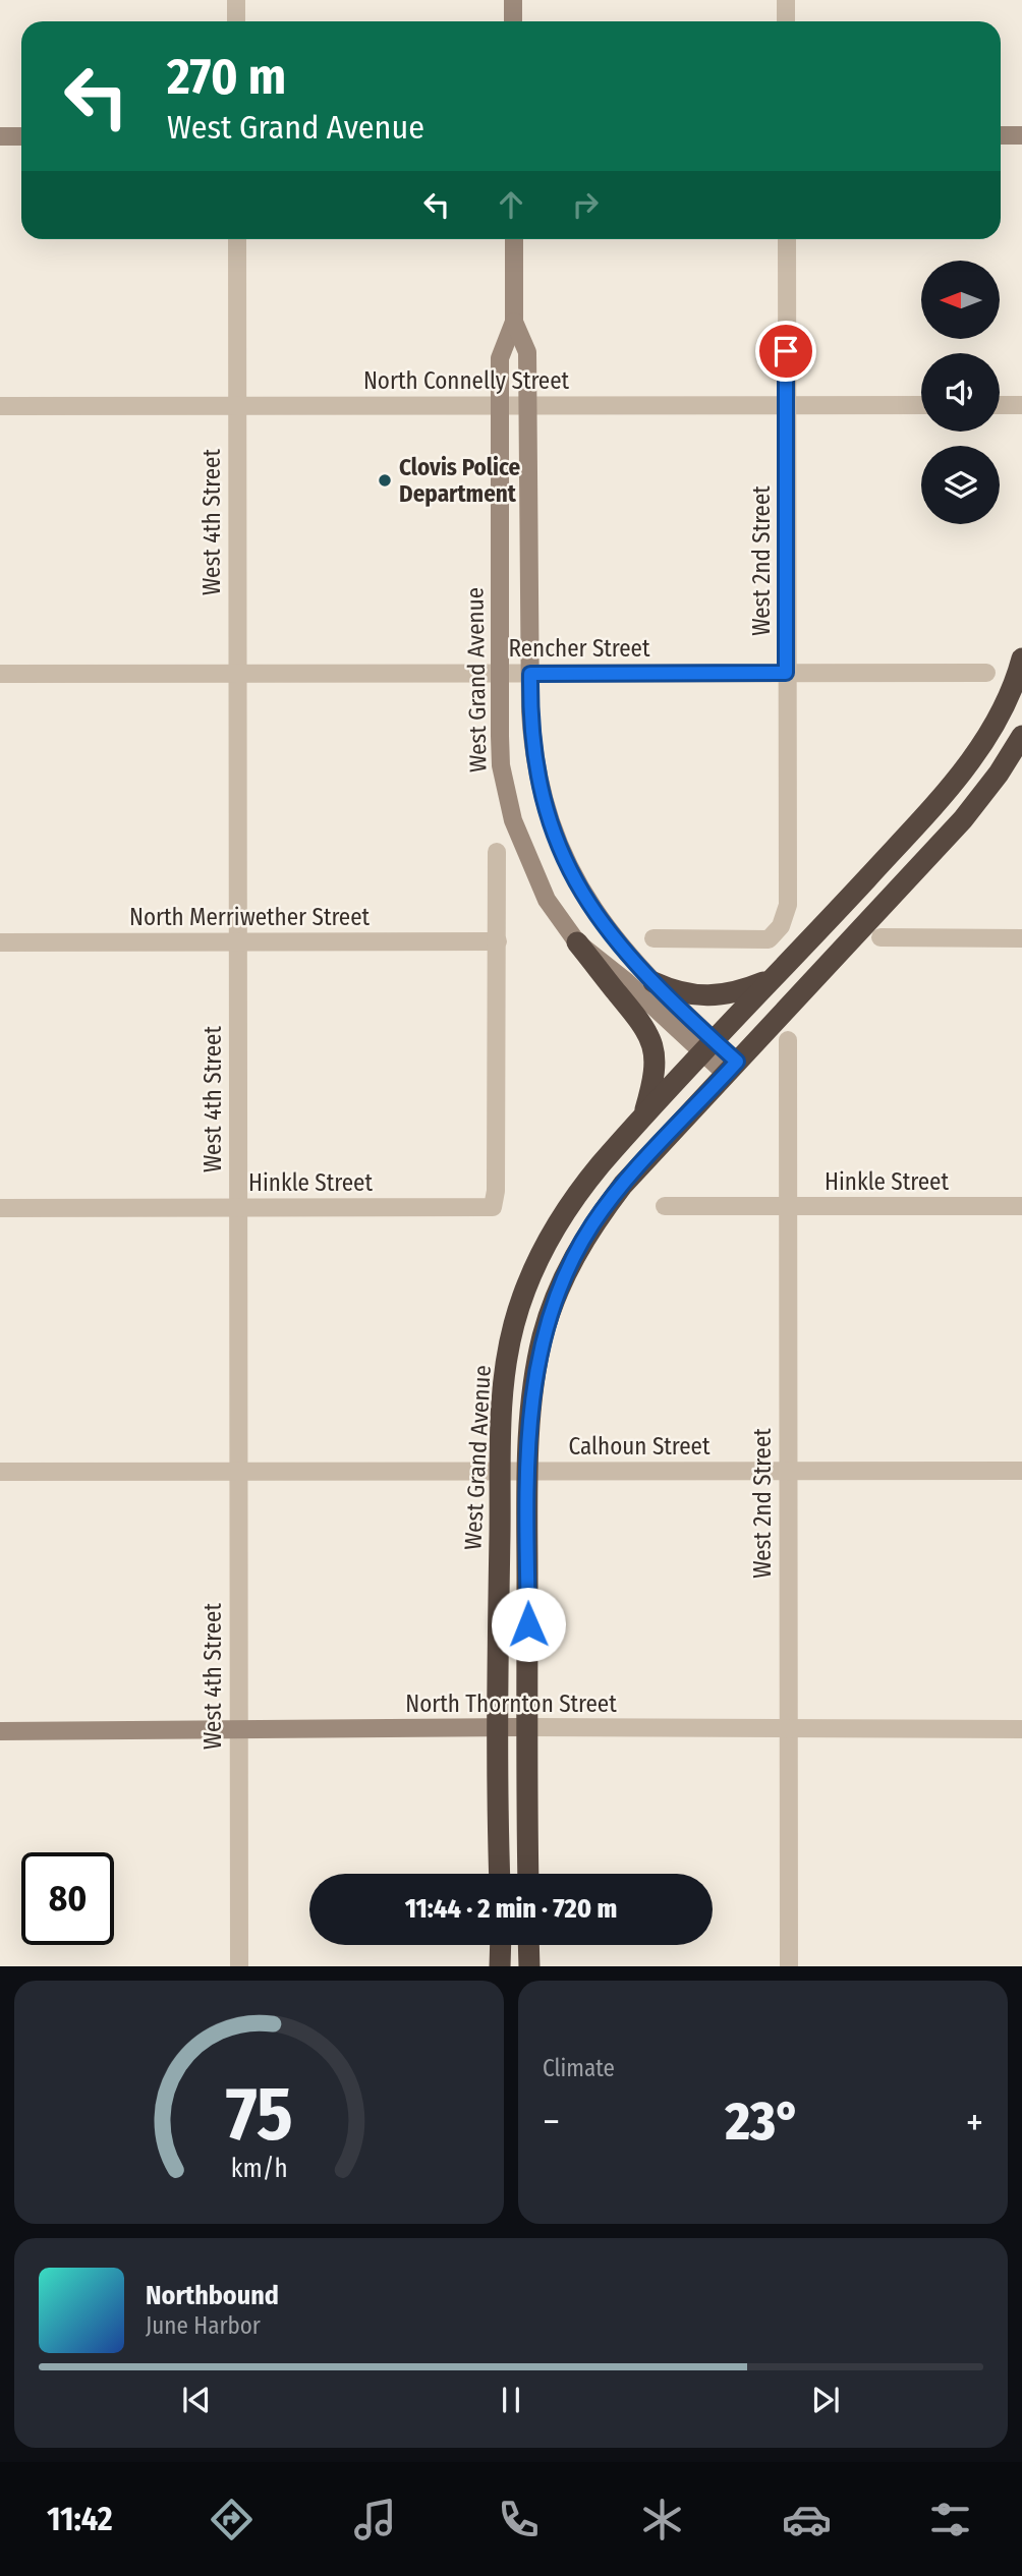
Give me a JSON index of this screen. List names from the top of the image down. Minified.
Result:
{"streets":{"highway":["West Grand Avenue"],"main road":["North Thornton Street"],"street":["North Connelly Street","West 4th Street","West 2nd Street","Rencher Street","North Merriwether Street","Hinkle Street","Calhoun Street"]},"crossings":[["North Connelly Street","West 4th Street"],["North Connelly Street","West 2nd Street"],["North Connelly Street","West Grand Avenue"],["West 4th Street","Rencher Street"],["West 4th Street","North Merriwether Street"],["West 4th Street","Hinkle Street"],["West 4th Street","Calhoun Street"],["West 4th Street","North Thornton Street"],["West 2nd Street","Rencher Street"],["West 2nd Street","Hinkle Street"],["West 2nd Street","Calhoun Street"],["West 2nd Street","North Thornton Street"],["Rencher Street","West Grand Avenue"],["West Grand Avenue","Calhoun Street"],["West Grand Avenue","North Thornton Street"],["North Merriwether Street","Hinkle Street"]],"places":["Clovis Police Department"],"north":"left","page":{"turn":["270 m","West Grand Avenue"],"limit":"80","trip":"11:44 · 2 min · 720 m","tile":"Climate","heat":["−","23°","+"],"song":["Northbound","June Harbor"],"tabs":"11:42","gauge":["75","km/h"]}}
